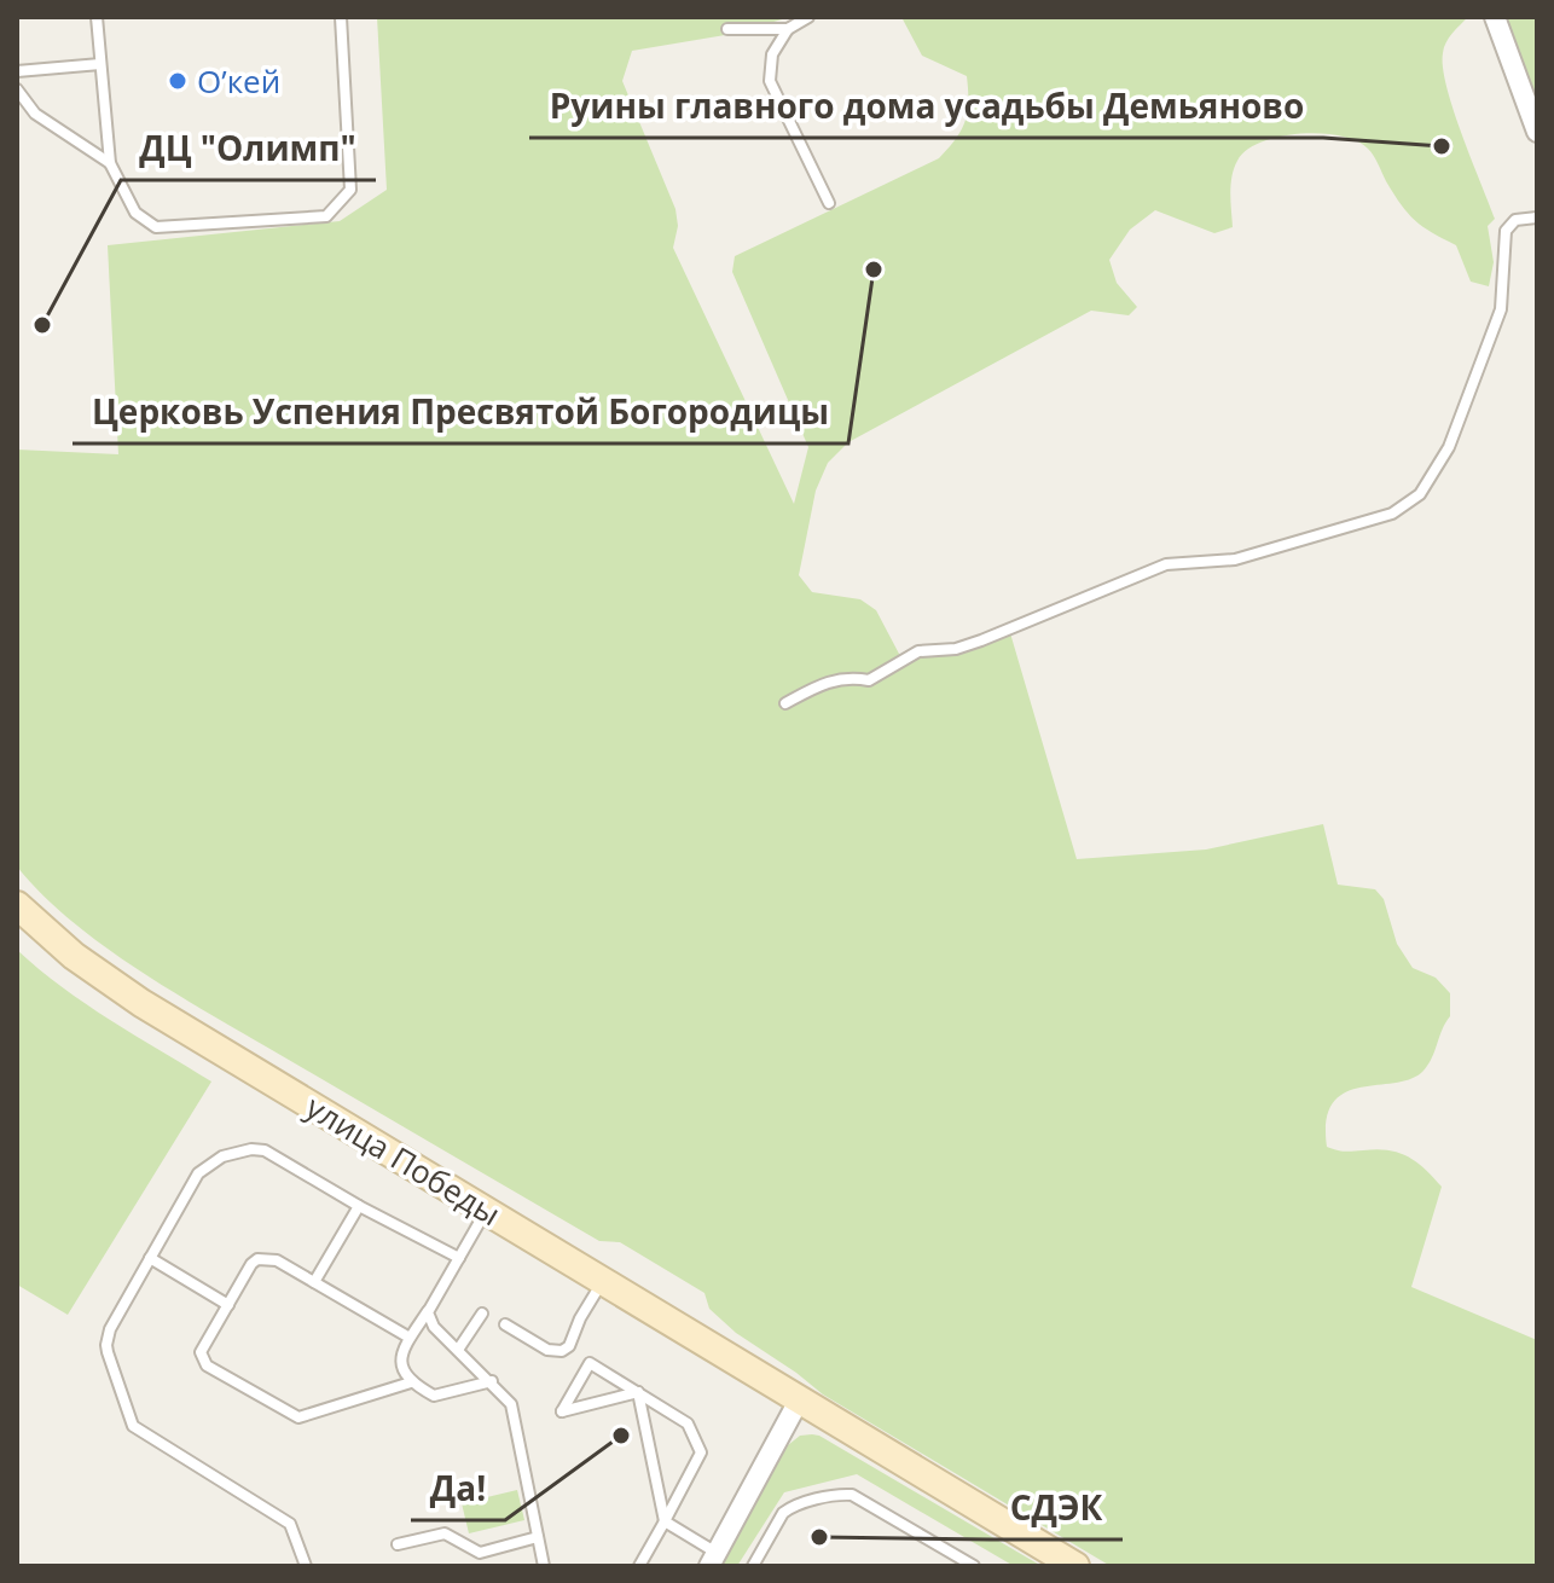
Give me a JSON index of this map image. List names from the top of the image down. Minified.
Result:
{"streets":{"street":["улица Победы"]},"places":["О’кей","Руины главного дома усадьбы Демьяново","Церковь Успения Пресвятой Богородицы","ДЦ \"Олимп\"","Да!","СДЭК"]}
